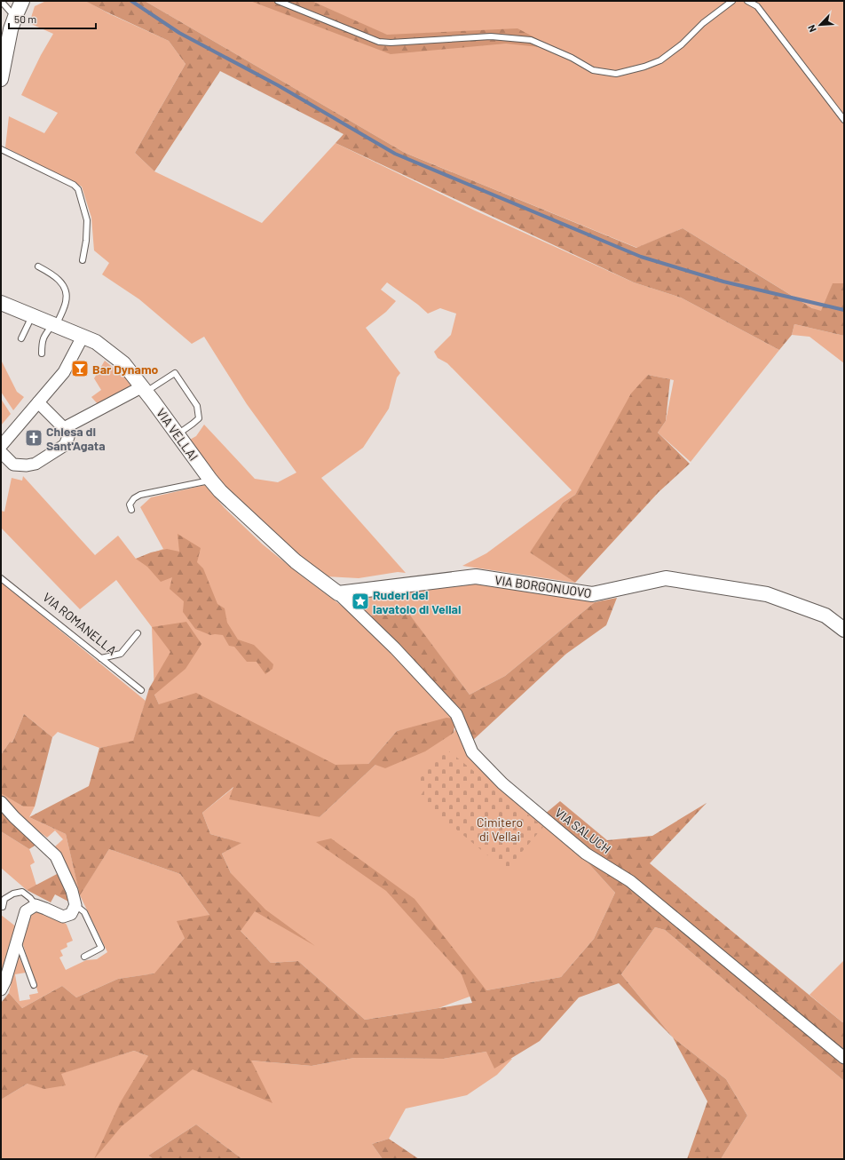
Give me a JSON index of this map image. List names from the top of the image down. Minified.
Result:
{"streets":{"street":["VIA VELLAI","VIA BORGONUOVO","VIA SALUCH"],"lane":["VIA ROMANELLA"]},"crossings":[["VIA VELLAI","VIA BORGONUOVO"],["VIA VELLAI","VIA SALUCH"],["VIA BORGONUOVO","VIA SALUCH"]],"parks":["Cimitero di Vellai"],"places":{"bar":["Bar Dynamo"],"church":["Chiesa di Sant'Agata"],"place":["Ruderi del lavatoio di Vellai"]},"scale_bar":"50 m","north":"bottom left"}
